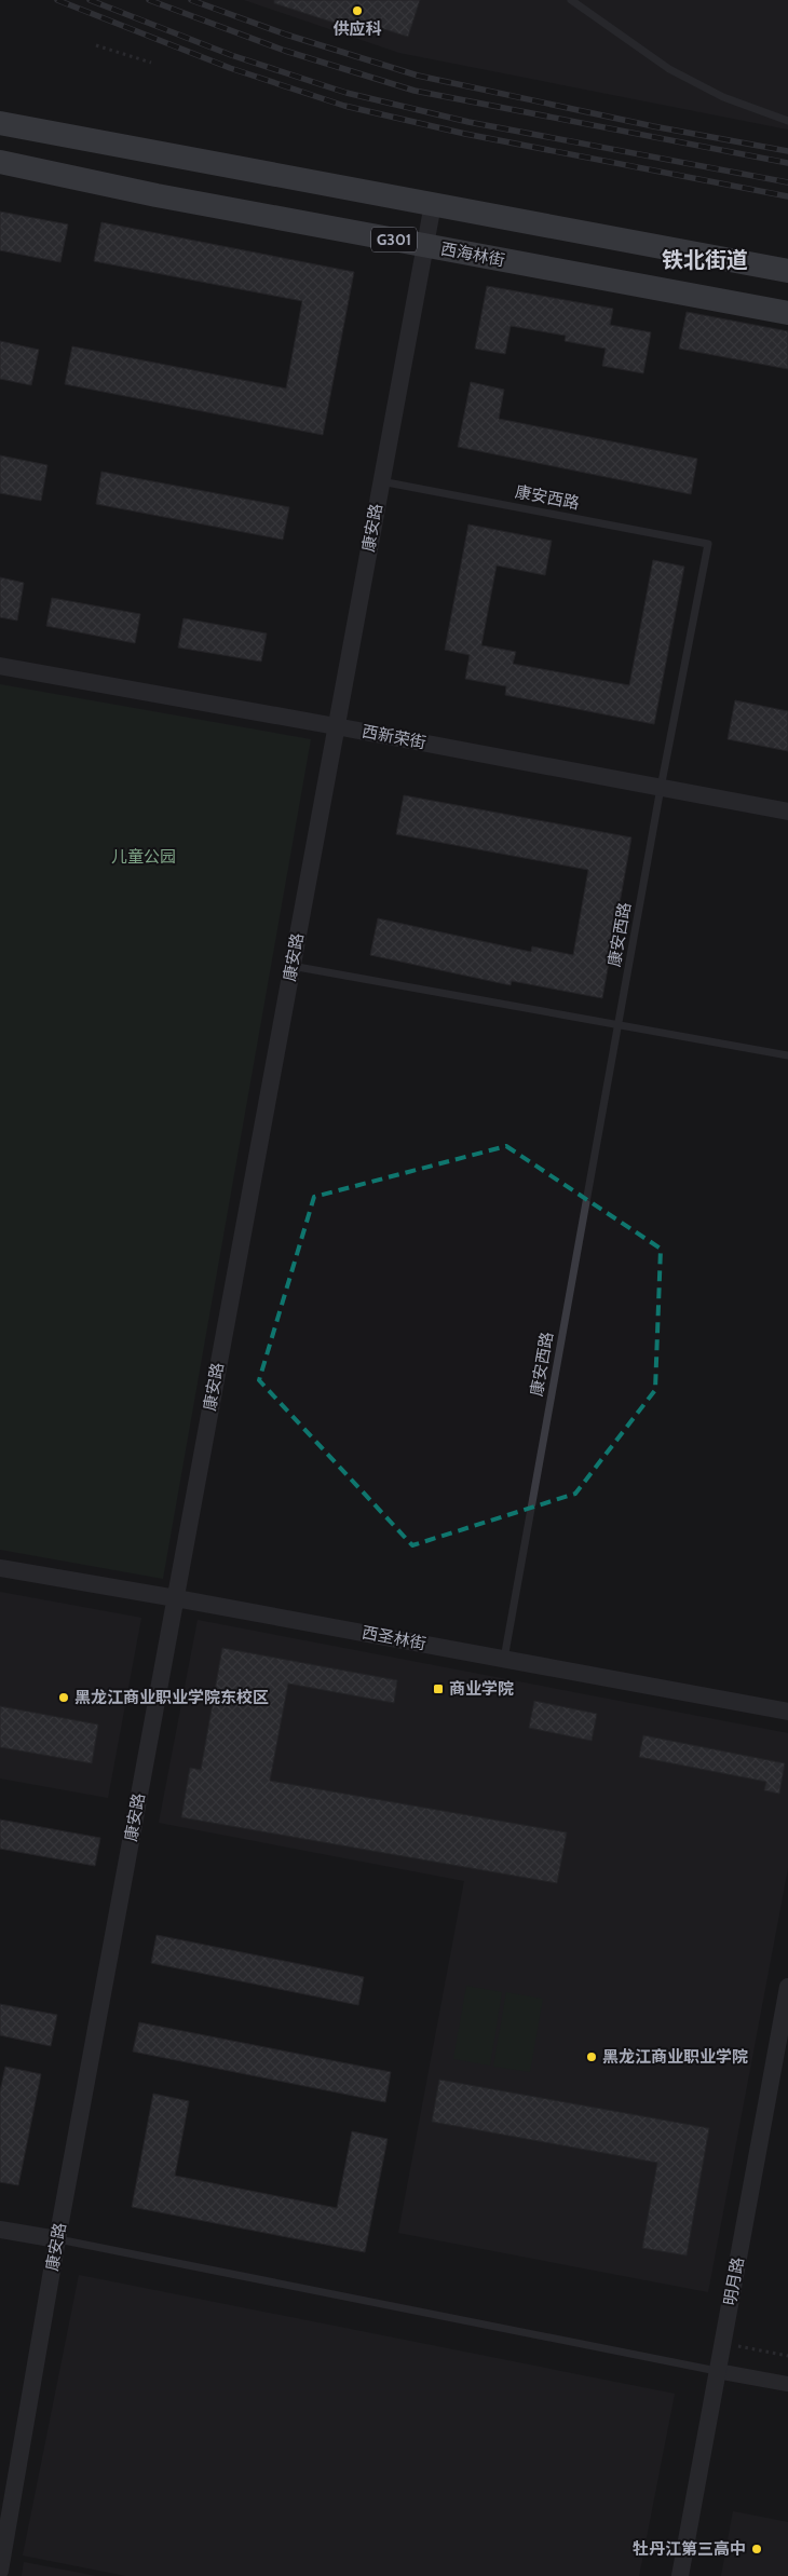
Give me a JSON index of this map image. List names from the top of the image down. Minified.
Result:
{"streets":{"highway":["G301","西海林街"],"street":["康安路","西新荣街","西圣林街","明月路"],"lane":["康安西路"]},"crossings":[["西海林街","康安路"],["康安西路","康安路"],["康安西路","西新荣街"],["康安西路","西圣林街"],["康安路","西新荣街"],["康安路","西圣林街"]],"districts":["铁北街道"],"parks":["儿童公园"],"places":{"other":["供应科","黑龙江商业职业学院东校区","黑龙江商业职业学院","牡丹江第三高中"],"transit":["商业学院"]}}
